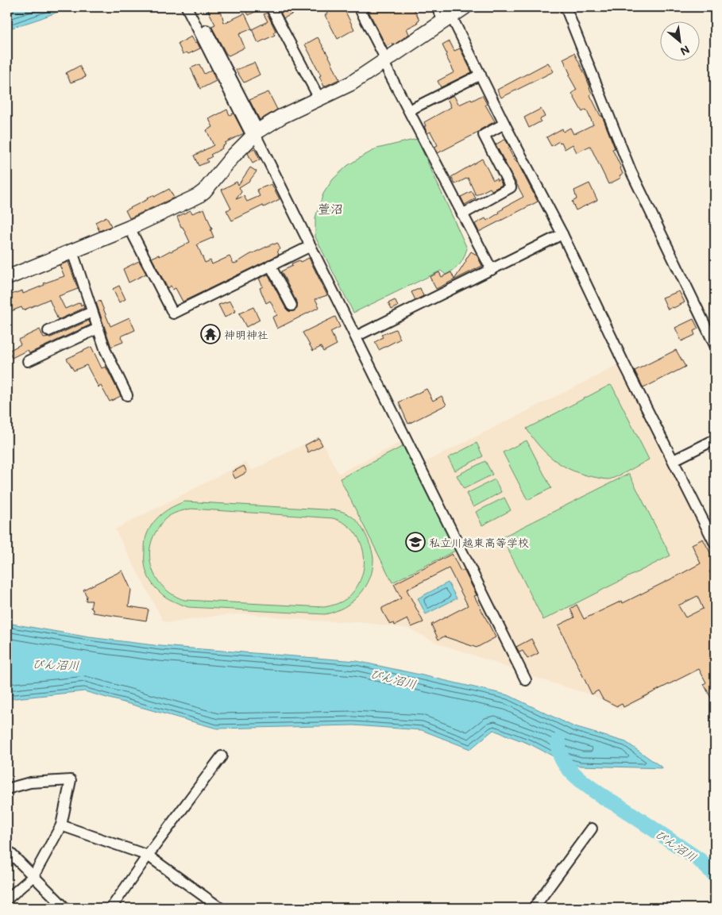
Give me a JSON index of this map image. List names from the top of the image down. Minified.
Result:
{"districts":["萱沼"],"water":["びん沼川"],"places":{"temple":["神明神社"],"school or university":["私立川越東高等学校"]},"north":"bottom right"}
